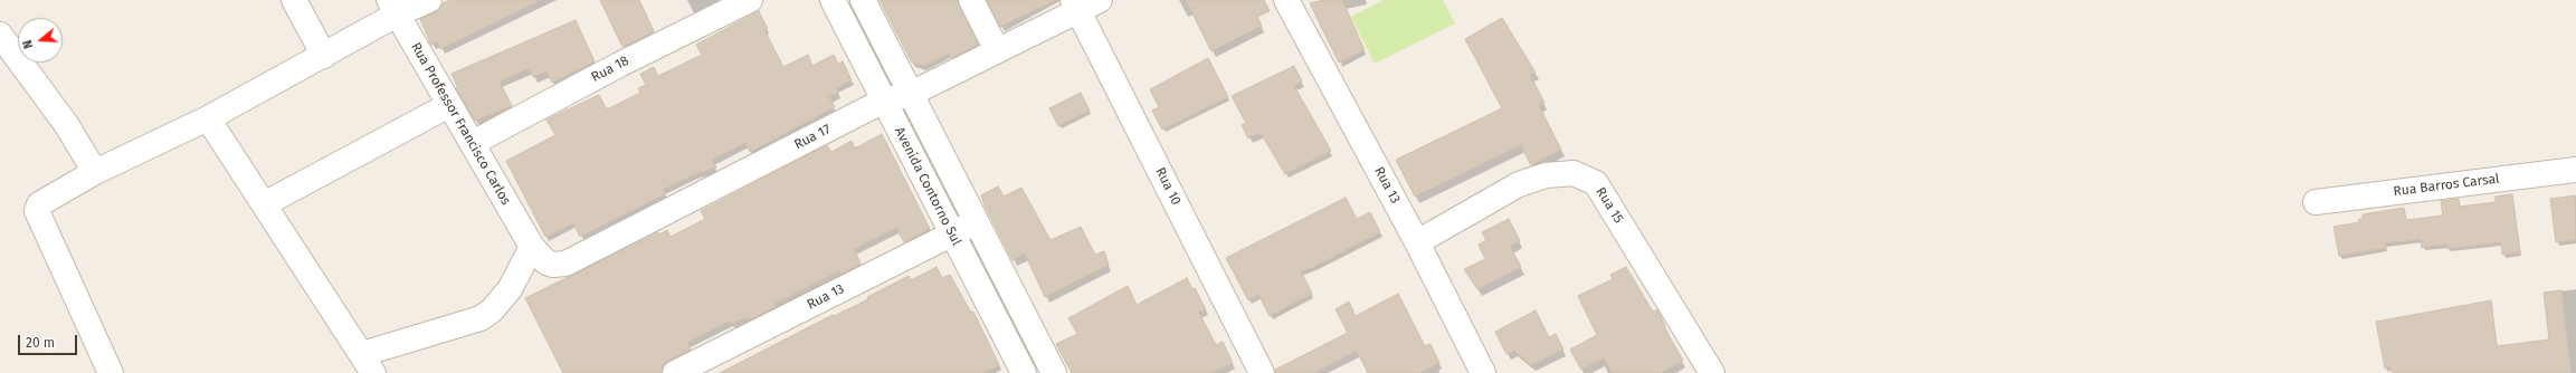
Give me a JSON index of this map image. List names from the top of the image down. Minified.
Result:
{"streets":{"street":["Rua 18","Rua Professor Francisco Carlos","Rua 17","Rua 13","Rua Barros Carsal","Avenida Contorno Sul","Rua 10","Rua 15"]},"crossings":[["Rua 18","Rua Professor Francisco Carlos"],["Rua Professor Francisco Carlos","Rua 17"],["Rua 17","Avenida Contorno Sul"],["Rua 17","Rua 10"],["Rua 13","Avenida Contorno Sul"],["Rua 13","Rua 15"]],"scale_bar":"20 m","north":"left"}
